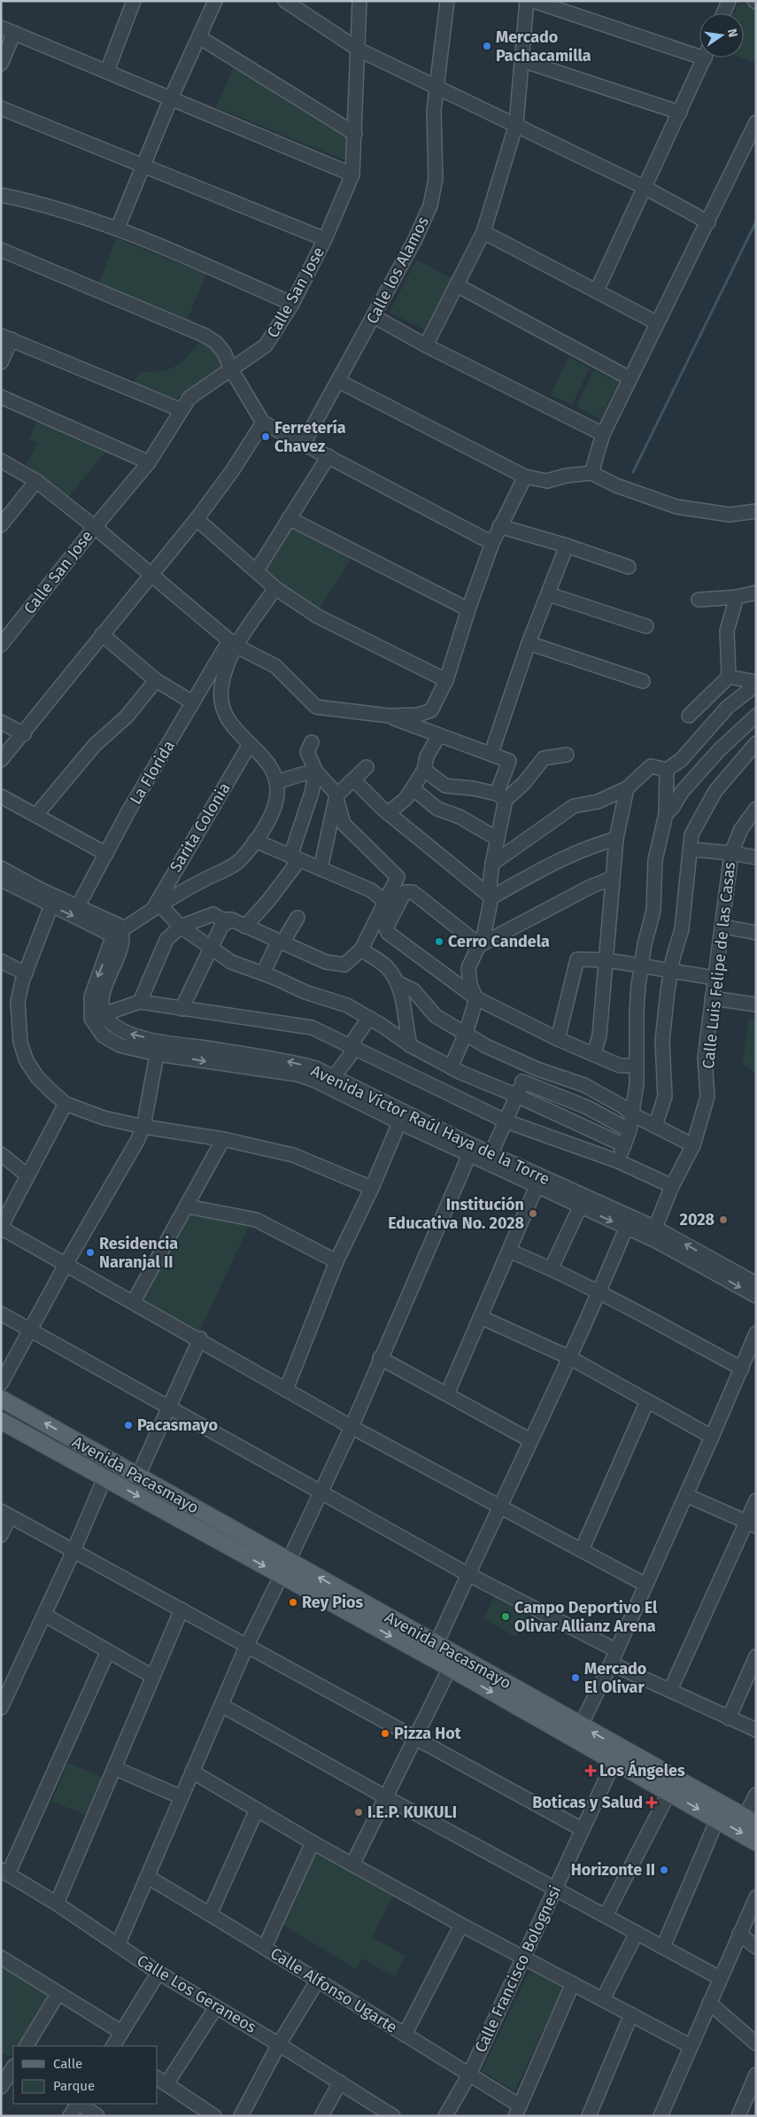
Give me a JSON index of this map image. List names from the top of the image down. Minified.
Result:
{"streets":{"main road":["Avenida Pacasmayo"],"street":["Calle los Alamos","Calle San Jose","La Florida","Sarita Colonia","Calle Luis Felipe de las Casas","Avenida Víctor Raúl Haya de la Torre","Calle Francisco Bolognesi","Calle Alfonso Ugarte","Calle Los Geraneos"]},"crossings":[["Avenida Pacasmayo","Calle Francisco Bolognesi"],["Calle Francisco Bolognesi","Calle Alfonso Ugarte"]],"places":{"other":["Mercado Pachacamilla","Ferretería Chavez","Cerro Candela","Institución Educativa No. 2028","2028","Residencia Naranjal II","Pacasmayo","Rey Pios","Campo Deportivo El Olivar Allianz Arena","Mercado El Olivar","Pizza Hot","I.E.P. KUKULI","Horizonte II"],"health":["Los Ángeles","Boticas y Salud"]},"legend":["Calle","Parque"],"north":"right"}
